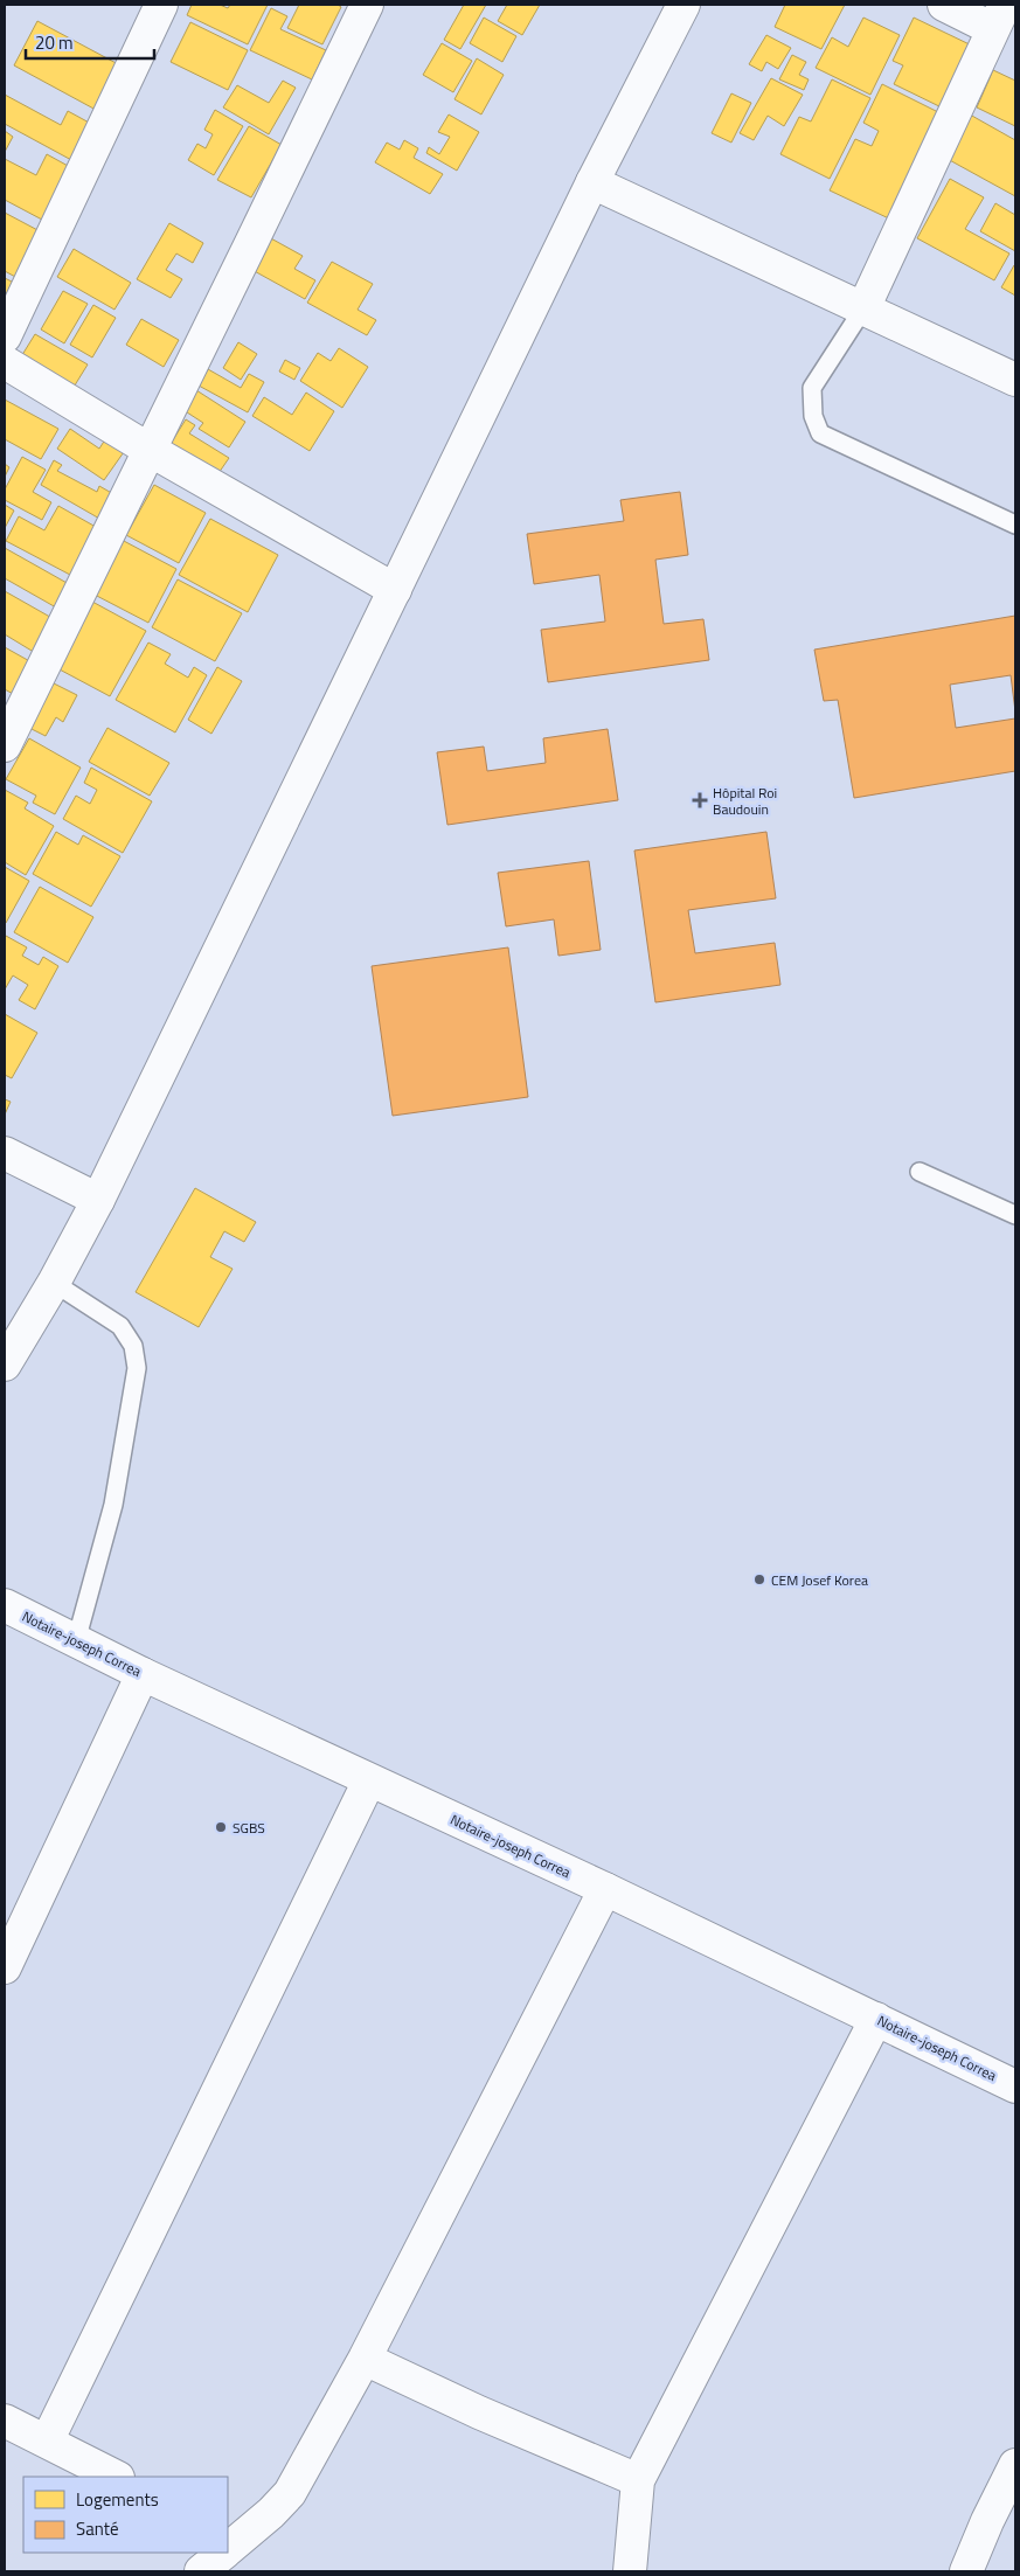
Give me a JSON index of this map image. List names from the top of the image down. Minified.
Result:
{"streets":{"street":["Notaire-joseph Correa"]},"places":{"health":["Hôpital Roi Baudouin"],"other":["CEM Josef Korea","SGBS"]},"legend":["Logements","Santé"],"scale_bar":"20 m"}
